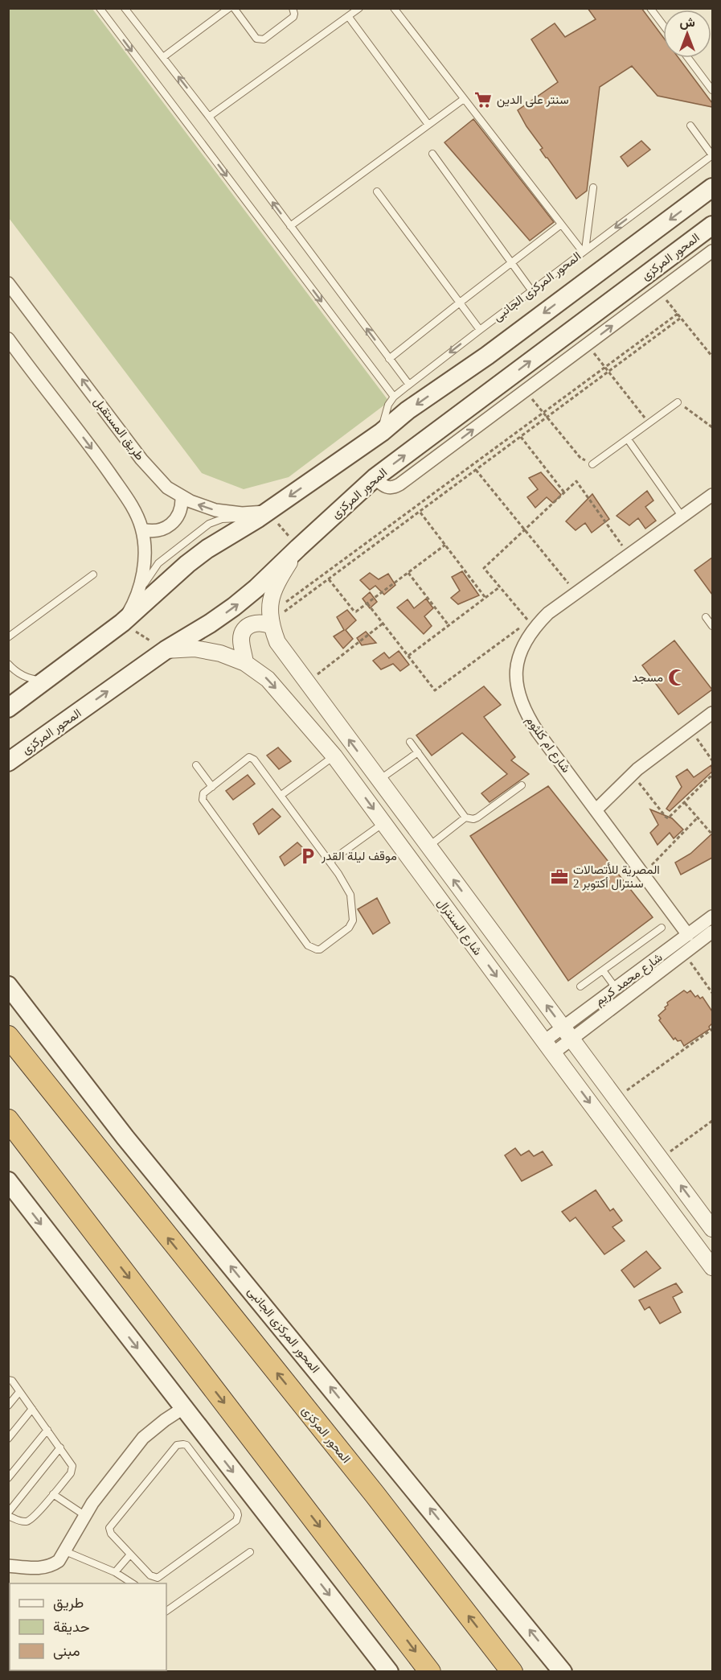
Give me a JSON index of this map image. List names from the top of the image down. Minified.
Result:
{"streets":{"highway":["المحور المركزى"],"main road":["المحور المركزى الجانبى"],"street":["طريق المستقبل","شارع ام كلثوم","شارع السنترال","شارع محمد كريم"]},"crossings":[["المحور المركزى","شارع السنترال"],["شارع ام كلثوم","شارع محمد كريم"],["شارع السنترال","شارع محمد كريم"]],"one_way":["المحور المركزى الجانبى"],"places":{"supermarket":["سنتر على الدين"],"mosque":["مسجد"],"parking":["موقف ليلة القدر"],"office":["المصرية للأتصالات سنترال أكتوبر 2"]},"legend":["طريق","حديقة","مبنى"],"north":"top"}
